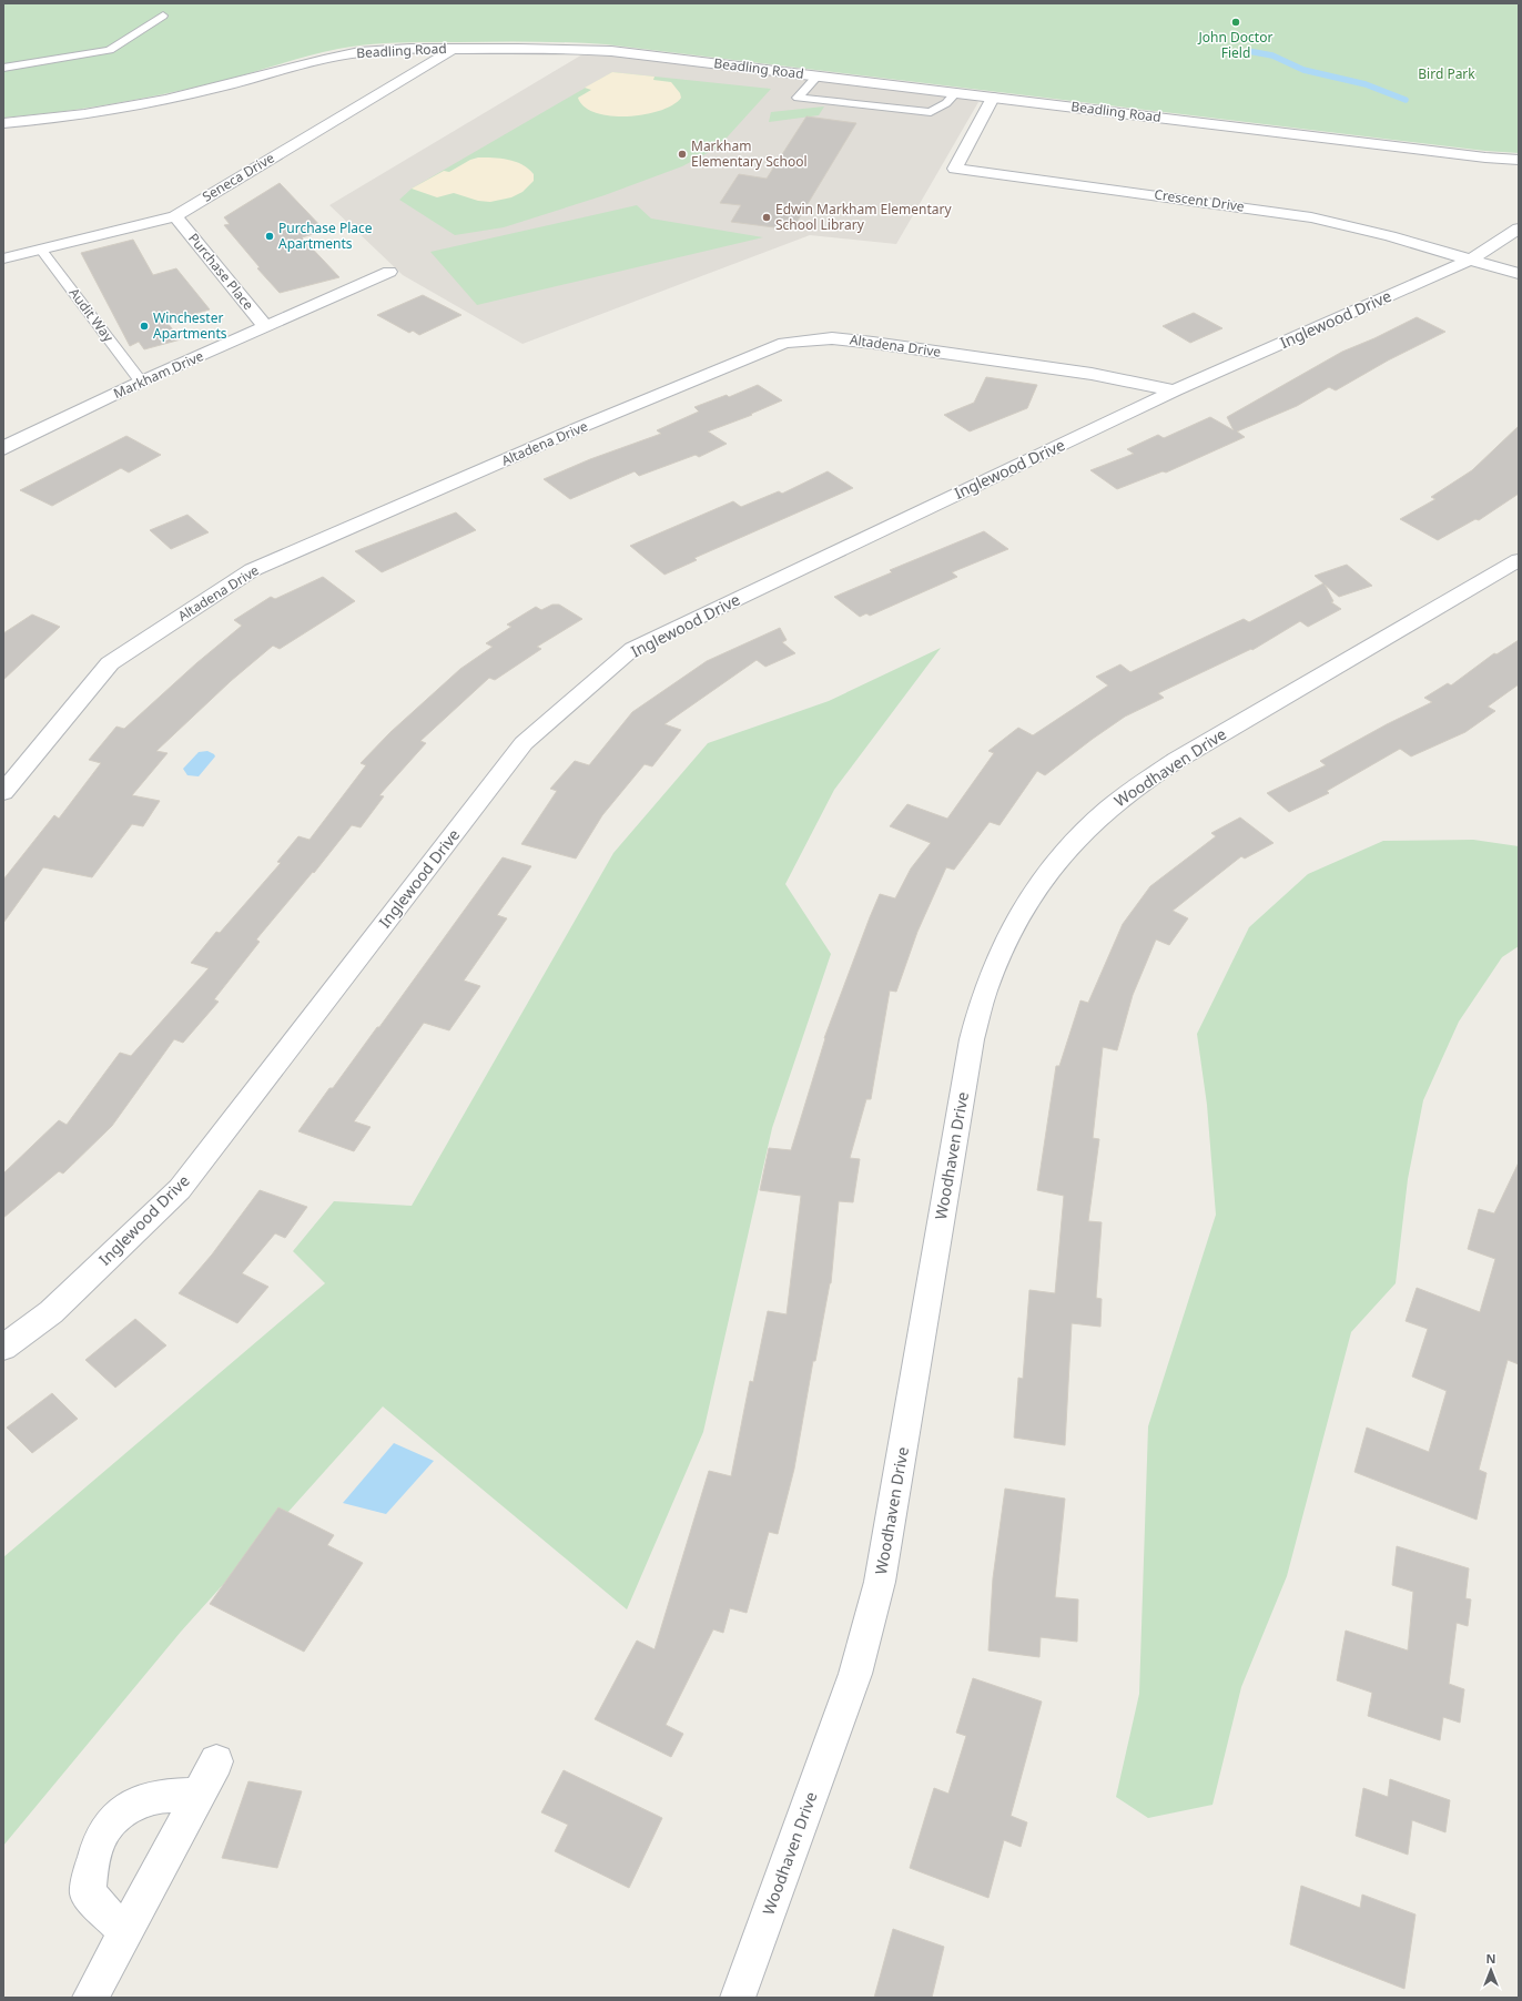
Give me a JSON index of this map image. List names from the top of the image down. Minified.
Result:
{"streets":{"street":["Beadling Road","Seneca Drive","Crescent Drive","Purchase Place","Inglewood Drive","Altadena Drive","Markham Drive","Woodhaven Drive"],"lane":["Audit Way"]},"crossings":[["Beadling Road","Seneca Drive"],["Beadling Road","Crescent Drive"],["Seneca Drive","Purchase Place"],["Seneca Drive","Audit Way"],["Crescent Drive","Inglewood Drive"],["Purchase Place","Markham Drive"],["Audit Way","Markham Drive"],["Inglewood Drive","Altadena Drive"]],"parks":["Bird Park"],"places":["John Doctor Field","Markham Elementary School","Edwin Markham Elementary School Library","Purchase Place Apartments","Winchester Apartments"],"north":"top"}
